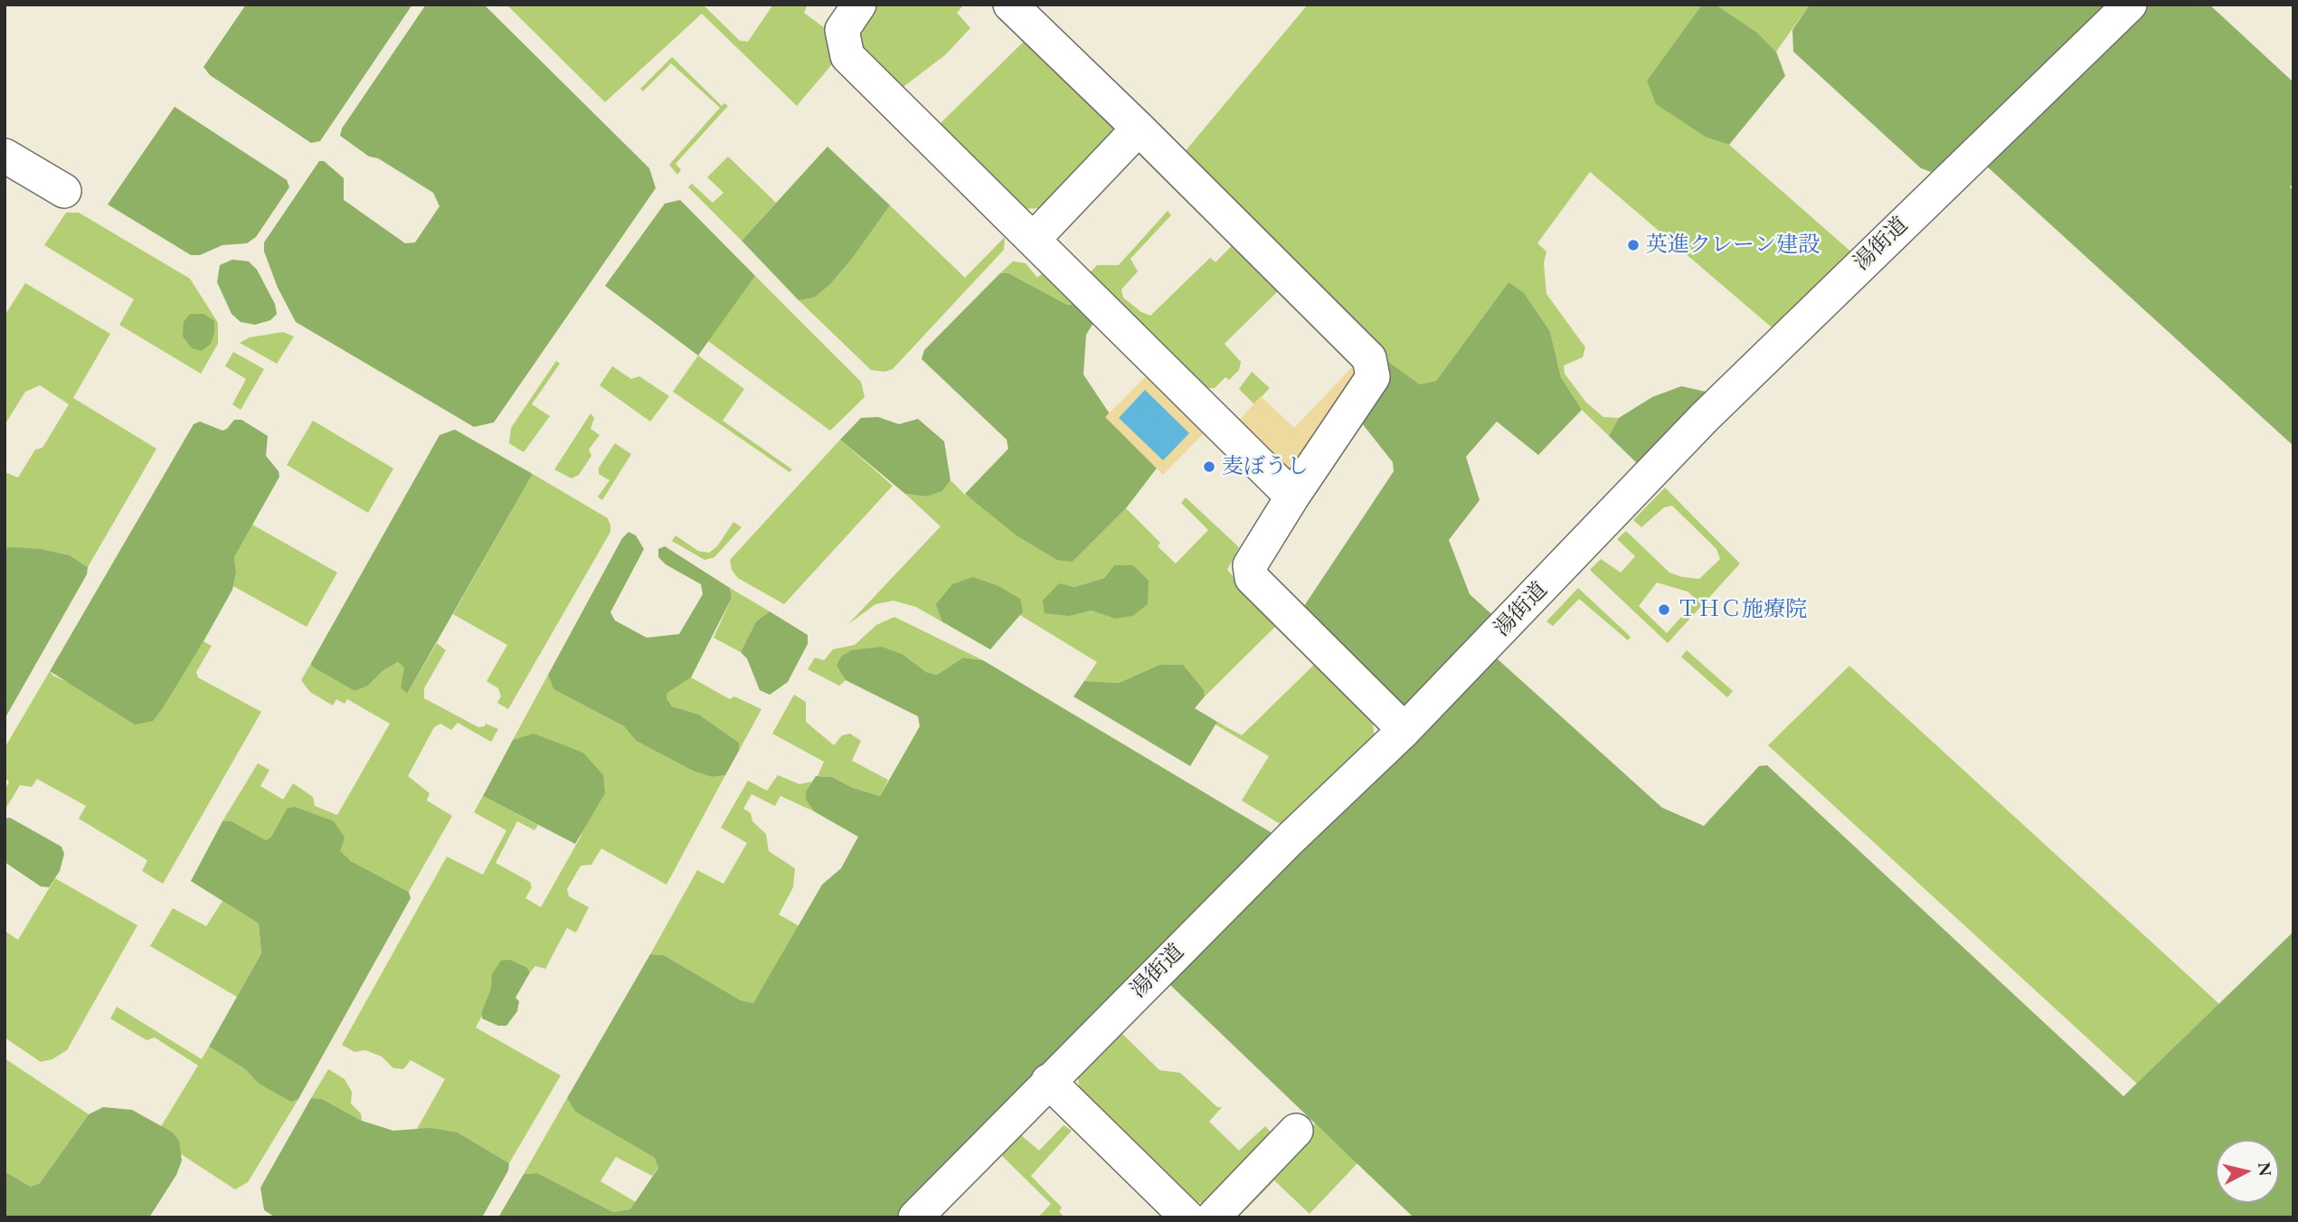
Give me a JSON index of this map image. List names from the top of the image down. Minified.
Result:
{"streets":{"street":["湯街道"]},"places":["英進クレーン建設","麦ぼうし","ＴＨＣ施療院"],"north":"right"}
